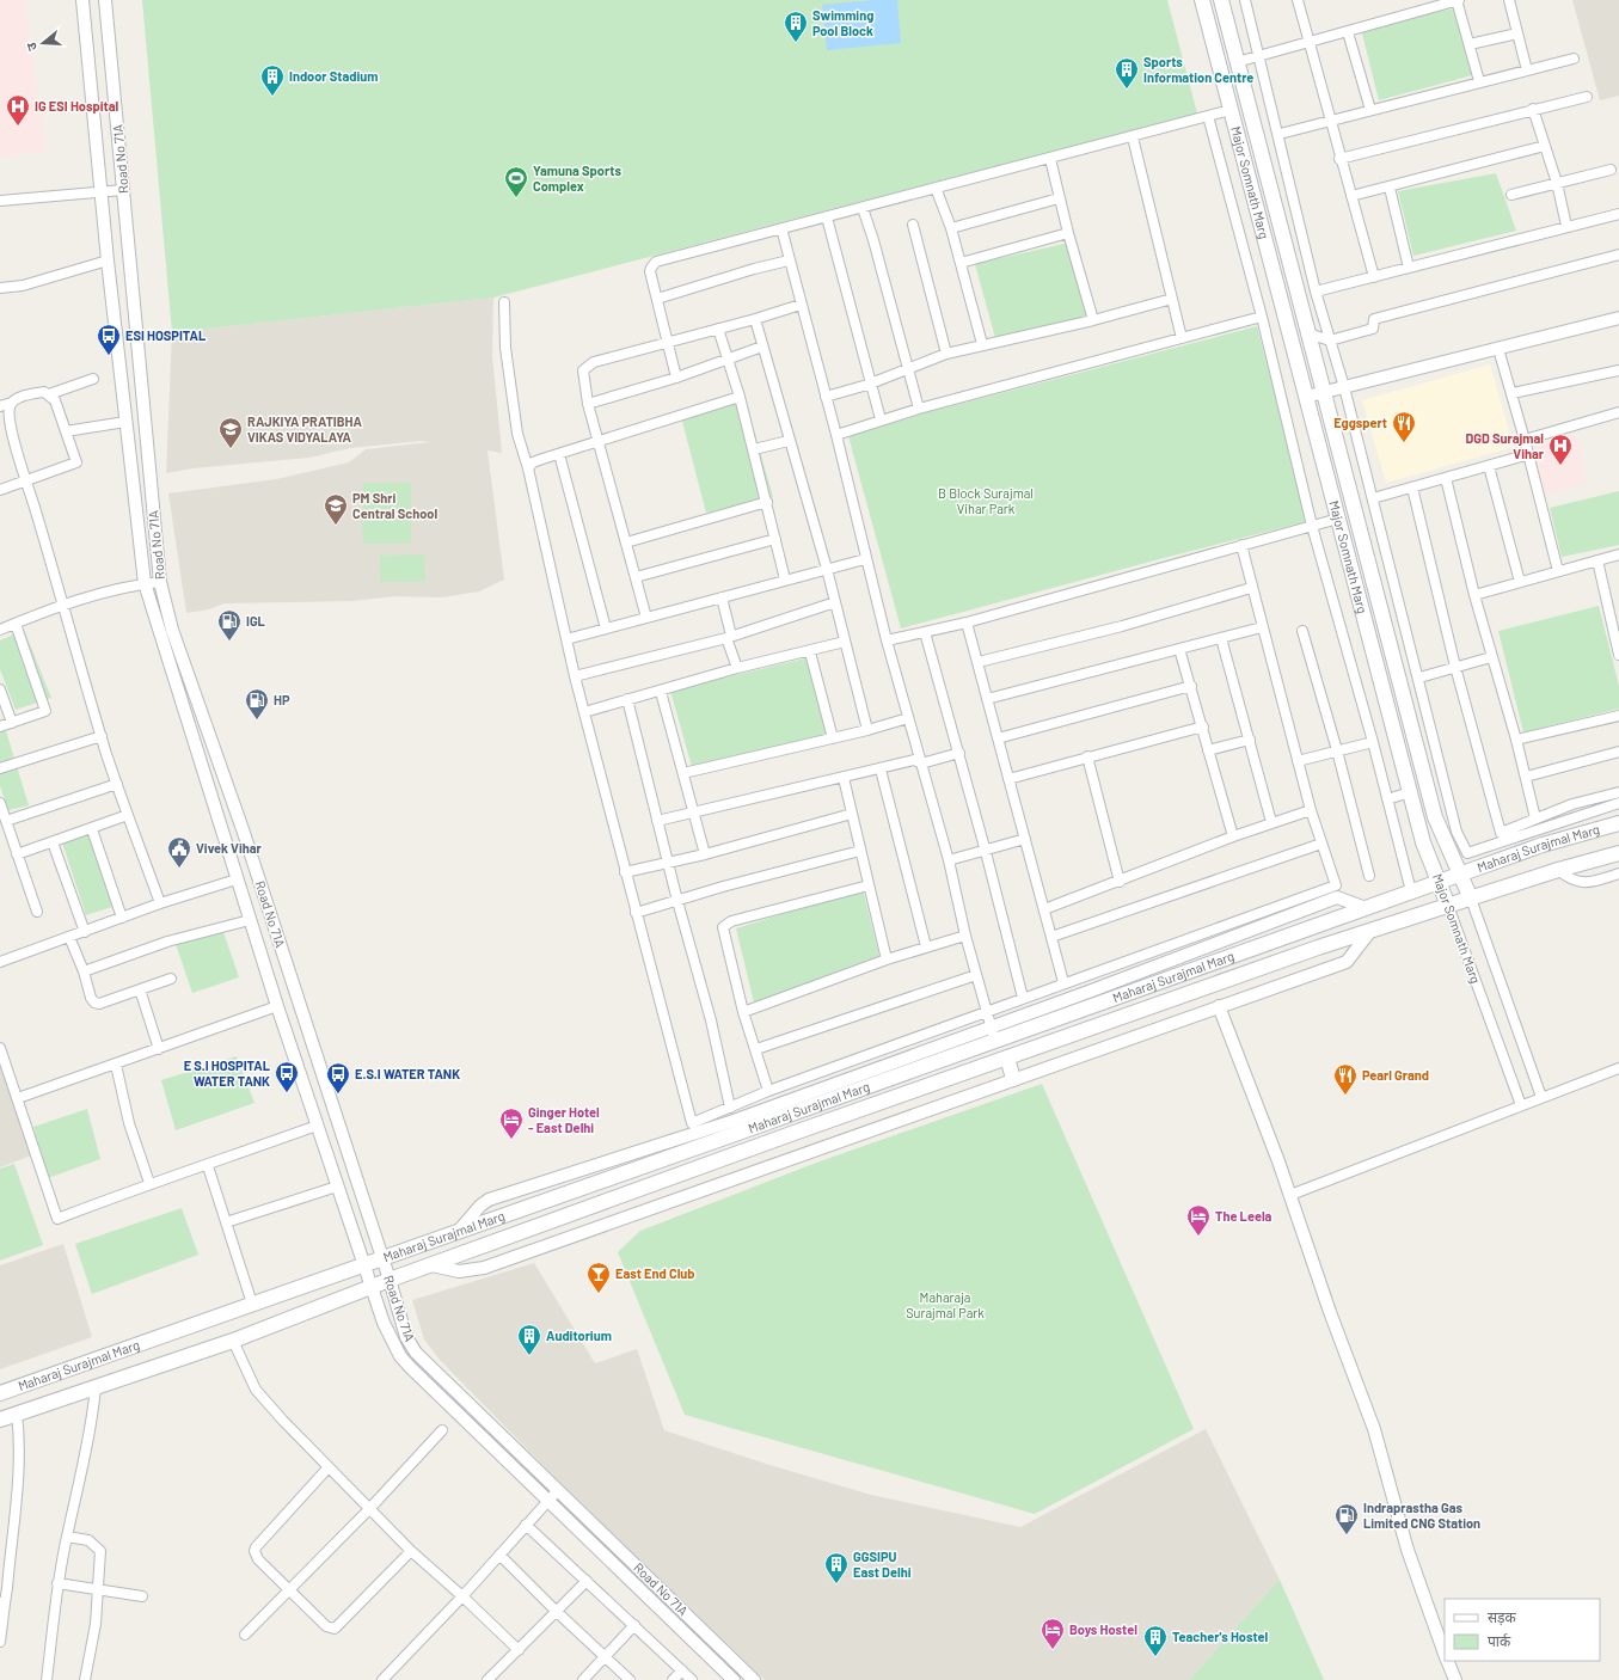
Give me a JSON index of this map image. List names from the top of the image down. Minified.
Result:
{"streets":{"main road":["Major Somnath Marg","Maharaj Surajmal Marg"],"street":["Road No 71A"]},"crossings":[["Road No 71A","Maharaj Surajmal Marg"],["Major Somnath Marg","Maharaj Surajmal Marg"]],"parks":["B Block Surajmal Vihar Park","Maharaja Surajmal Park"],"places":{"building":["Swimming Pool Block","Sports Information Centre","Indoor Stadium","Auditorium","GGSIPU East Delhi","Teacher's Hostel"],"hospital":["IG ESI Hospital","DGD Surajmal Vihar"],"sports":["Yamuna Sports Complex"],"bus stop":["ESI HOSPITAL","E S.I HOSPITAL WATER TANK","E.S.I WATER TANK"],"restaurant":["Eggspert","Pearl Grand"],"school or university":["RAJKIYA PRATIBHA VIKAS VIDYALAYA","PM Shri Central School"],"fuel station":["IGL","HP","Indraprastha Gas Limited CNG Station"],"public building":["Vivek Vihar"],"hotel":["Ginger Hotel - East Delhi","The Leela","Boys Hostel"],"bar":["East End Club"]},"legend":["सड़क","पार्क"],"north":"left"}
